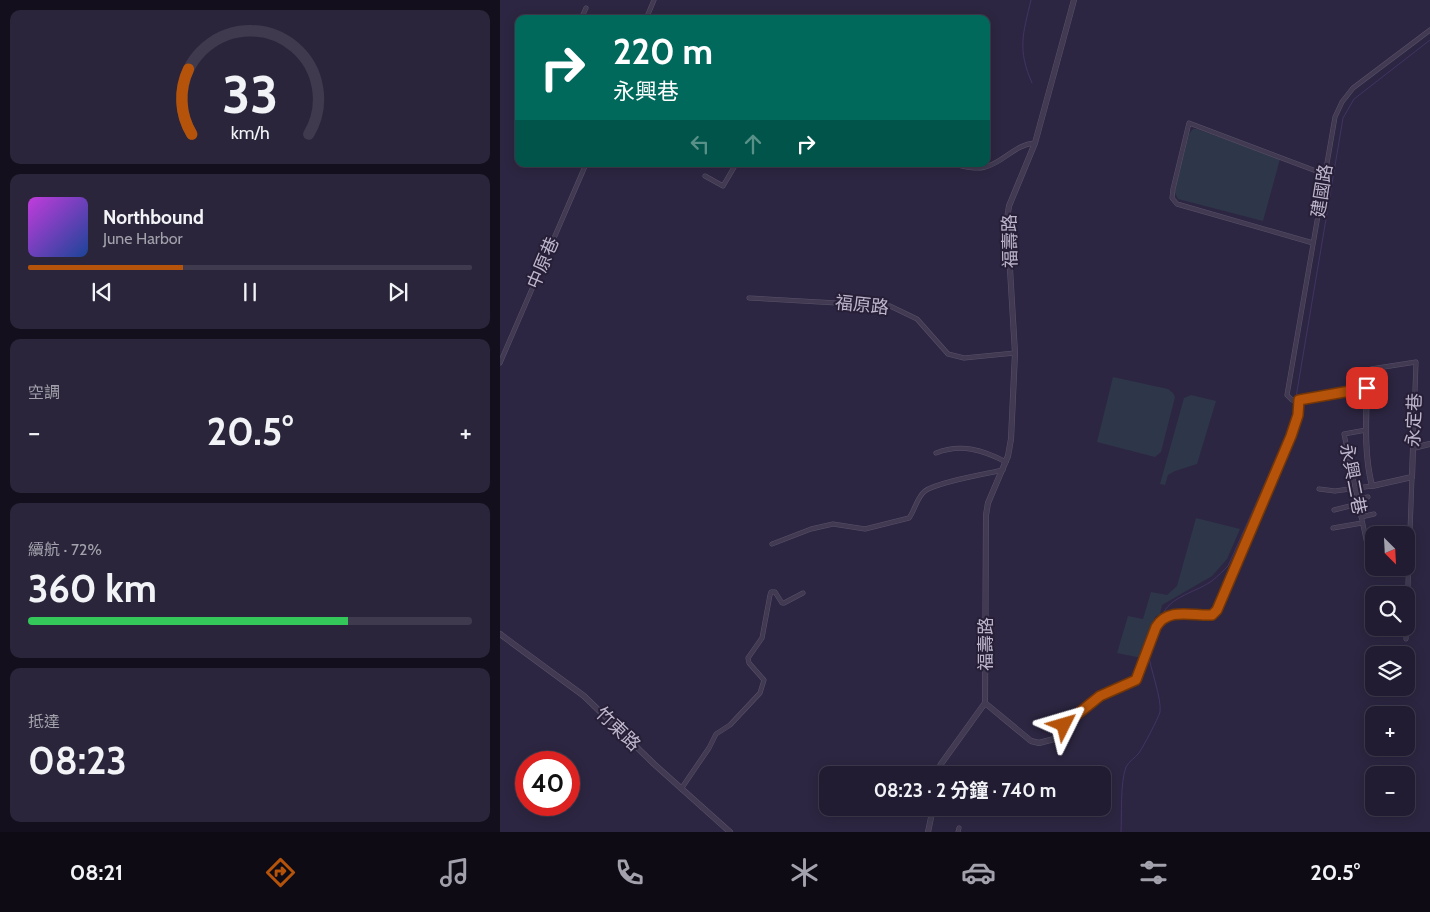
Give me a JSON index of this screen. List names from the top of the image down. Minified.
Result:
{"streets":{"street":["建國路","福壽路","中原巷","福原路","永定巷","永興二巷","竹東路"]},"crossings":[["福壽路","福原路"]],"north":"bottom right","page":{"turn":["220 m","永興巷"],"song":["Northbound","June Harbor"],"tile":["空調",["續航 · 72%","360 km"],["抵達","08:23"]],"heat":["−","20.5°","+"],"map_buttons":["+","−"],"limit":"40","trip":"08:23 · 2 分鐘 · 740 m","tabs":["08:21","20.5°"],"gauge":["33","km/h"]}}
